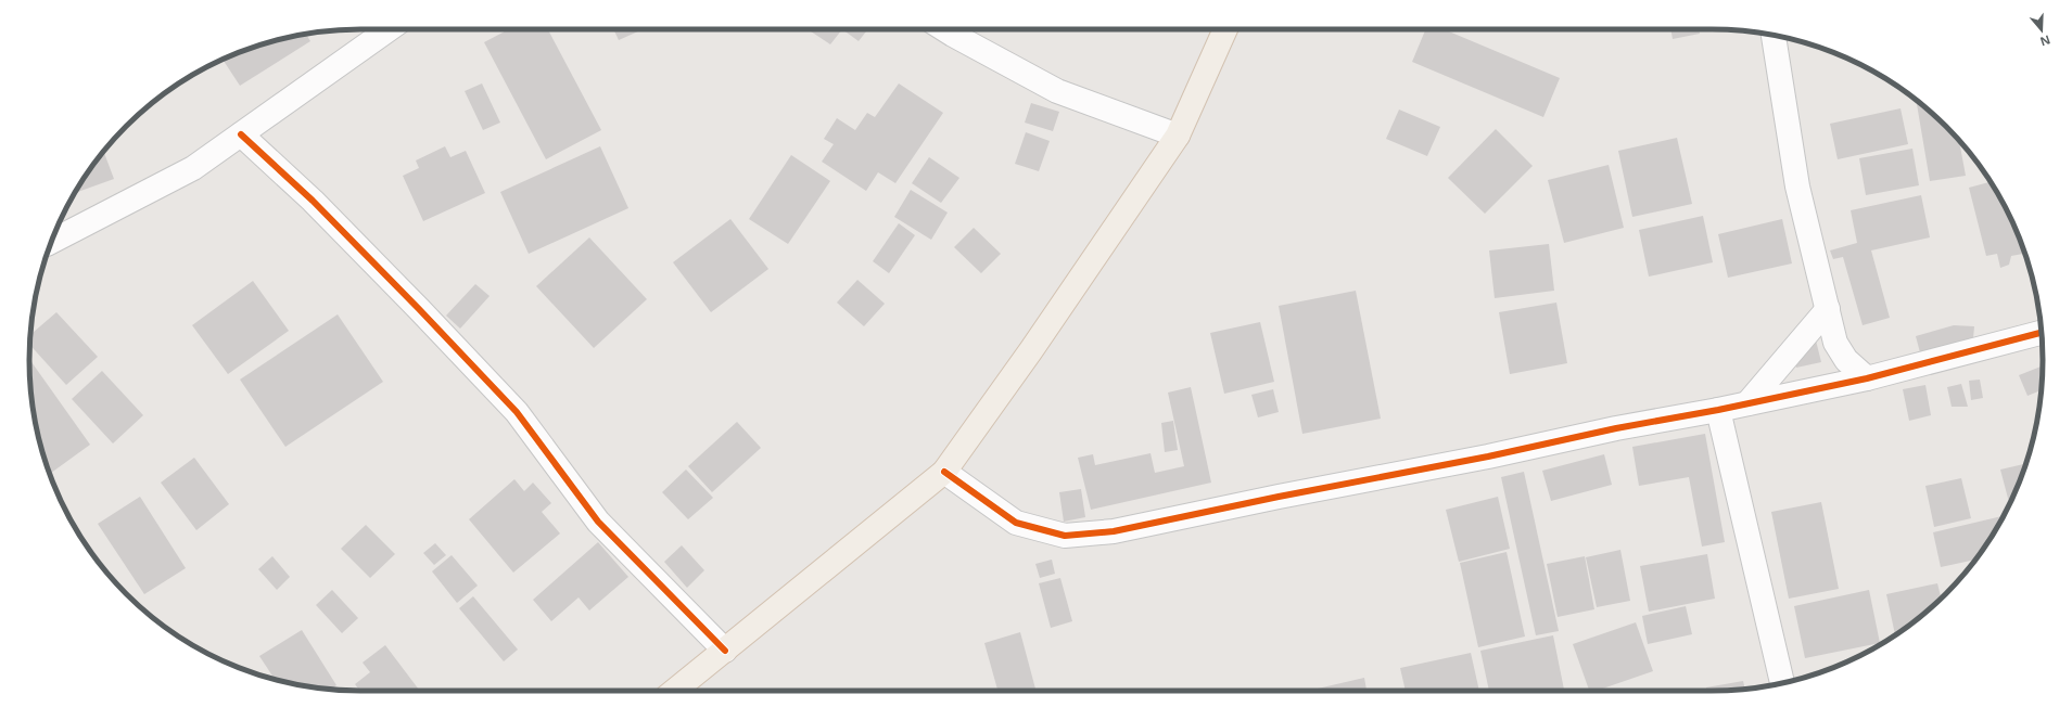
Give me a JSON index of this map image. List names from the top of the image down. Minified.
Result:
{"north":"bottom"}
